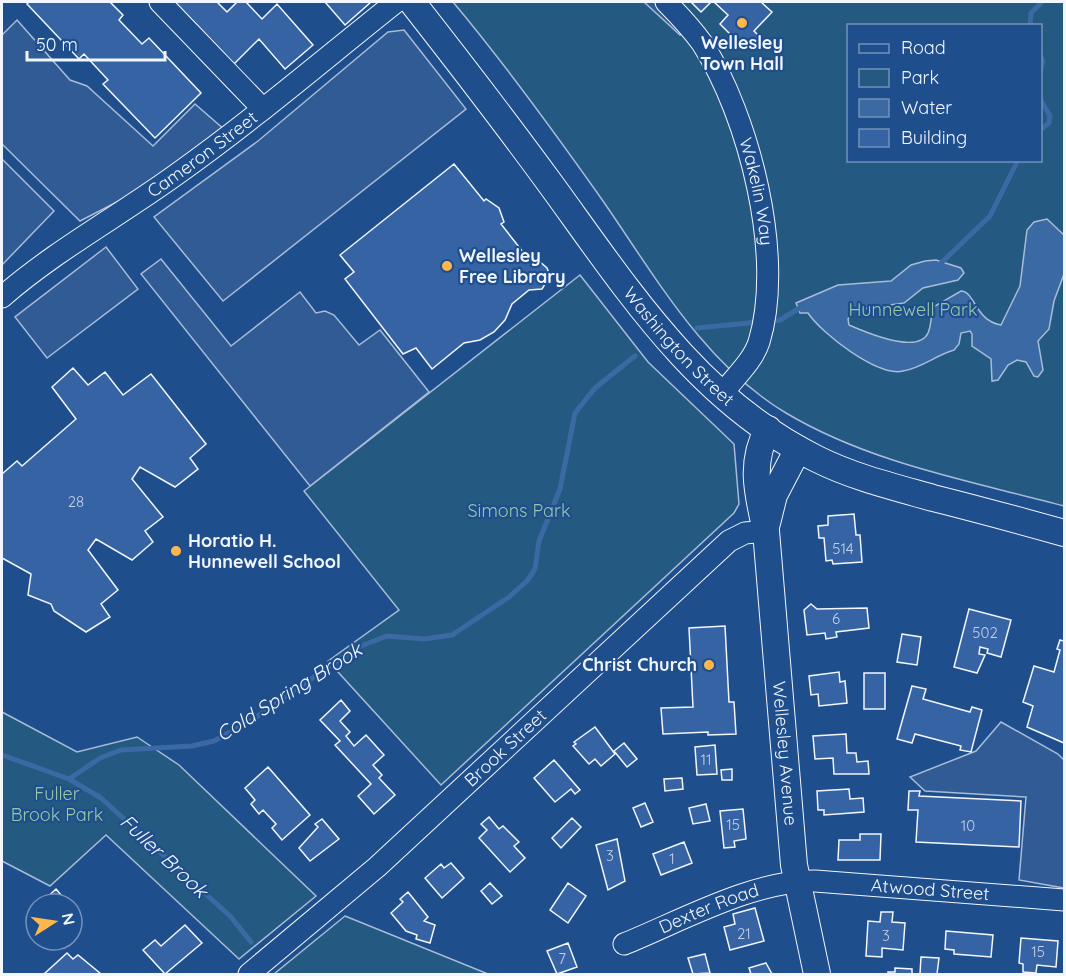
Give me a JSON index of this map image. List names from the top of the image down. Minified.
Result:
{"streets":{"main road":["Washington Street","Wellesley Avenue"],"street":["Cameron Street","Wakelin Way","Brook Street","Atwood Street","Dexter Road"]},"crossings":[["Wakelin Way","Washington Street"],["Washington Street","Wellesley Avenue"],["Brook Street","Wellesley Avenue"],["Wellesley Avenue","Atwood Street"],["Wellesley Avenue","Dexter Road"],["Atwood Street","Dexter Road"]],"water":["Cold Spring Brook","Fuller Brook"],"parks":["Hunnewell Park","Simons Park","Fuller Brook Park"],"places":["Wellesley Town Hall","Wellesley Free Library","Horatio H. Hunnewell School","Christ Church"],"house_numbers":["28","514","6","502","11","15","10","3","1","21","3","15","7"],"legend":["Road","Park","Water","Building"],"scale_bar":"50 m","north":"right"}
